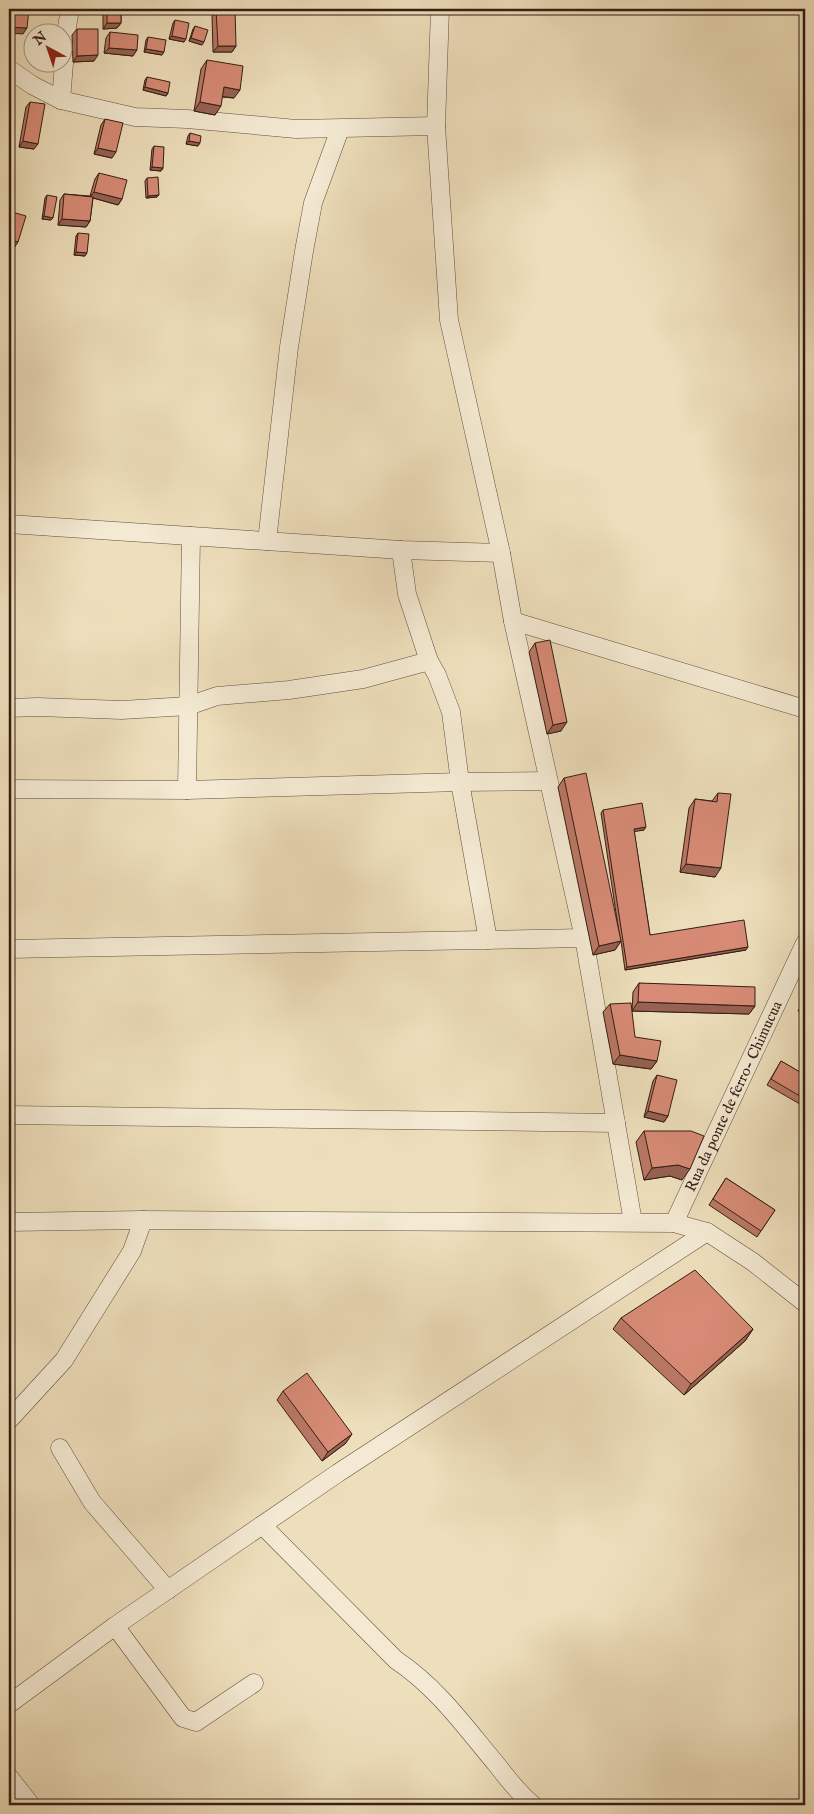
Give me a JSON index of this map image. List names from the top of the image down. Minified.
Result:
{"streets":{"street":["Rua da ponte de ferro- Chimucua"]},"north":"top left"}
